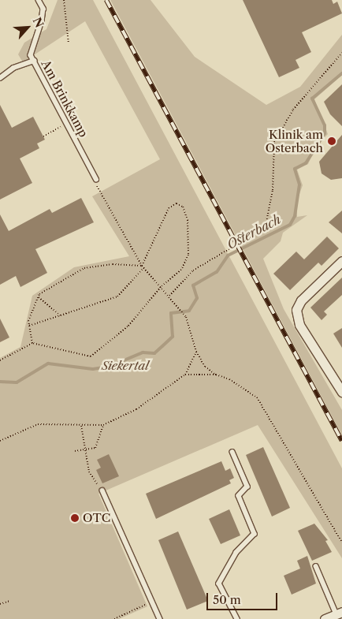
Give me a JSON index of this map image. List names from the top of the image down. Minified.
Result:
{"streets":{"lane":["Am Brinkkamp"]},"water":["Osterbach"],"parks":["Siekertal"],"places":["Klinik am Osterbach","OTC"],"scale_bar":"50 m","north":"top right"}
